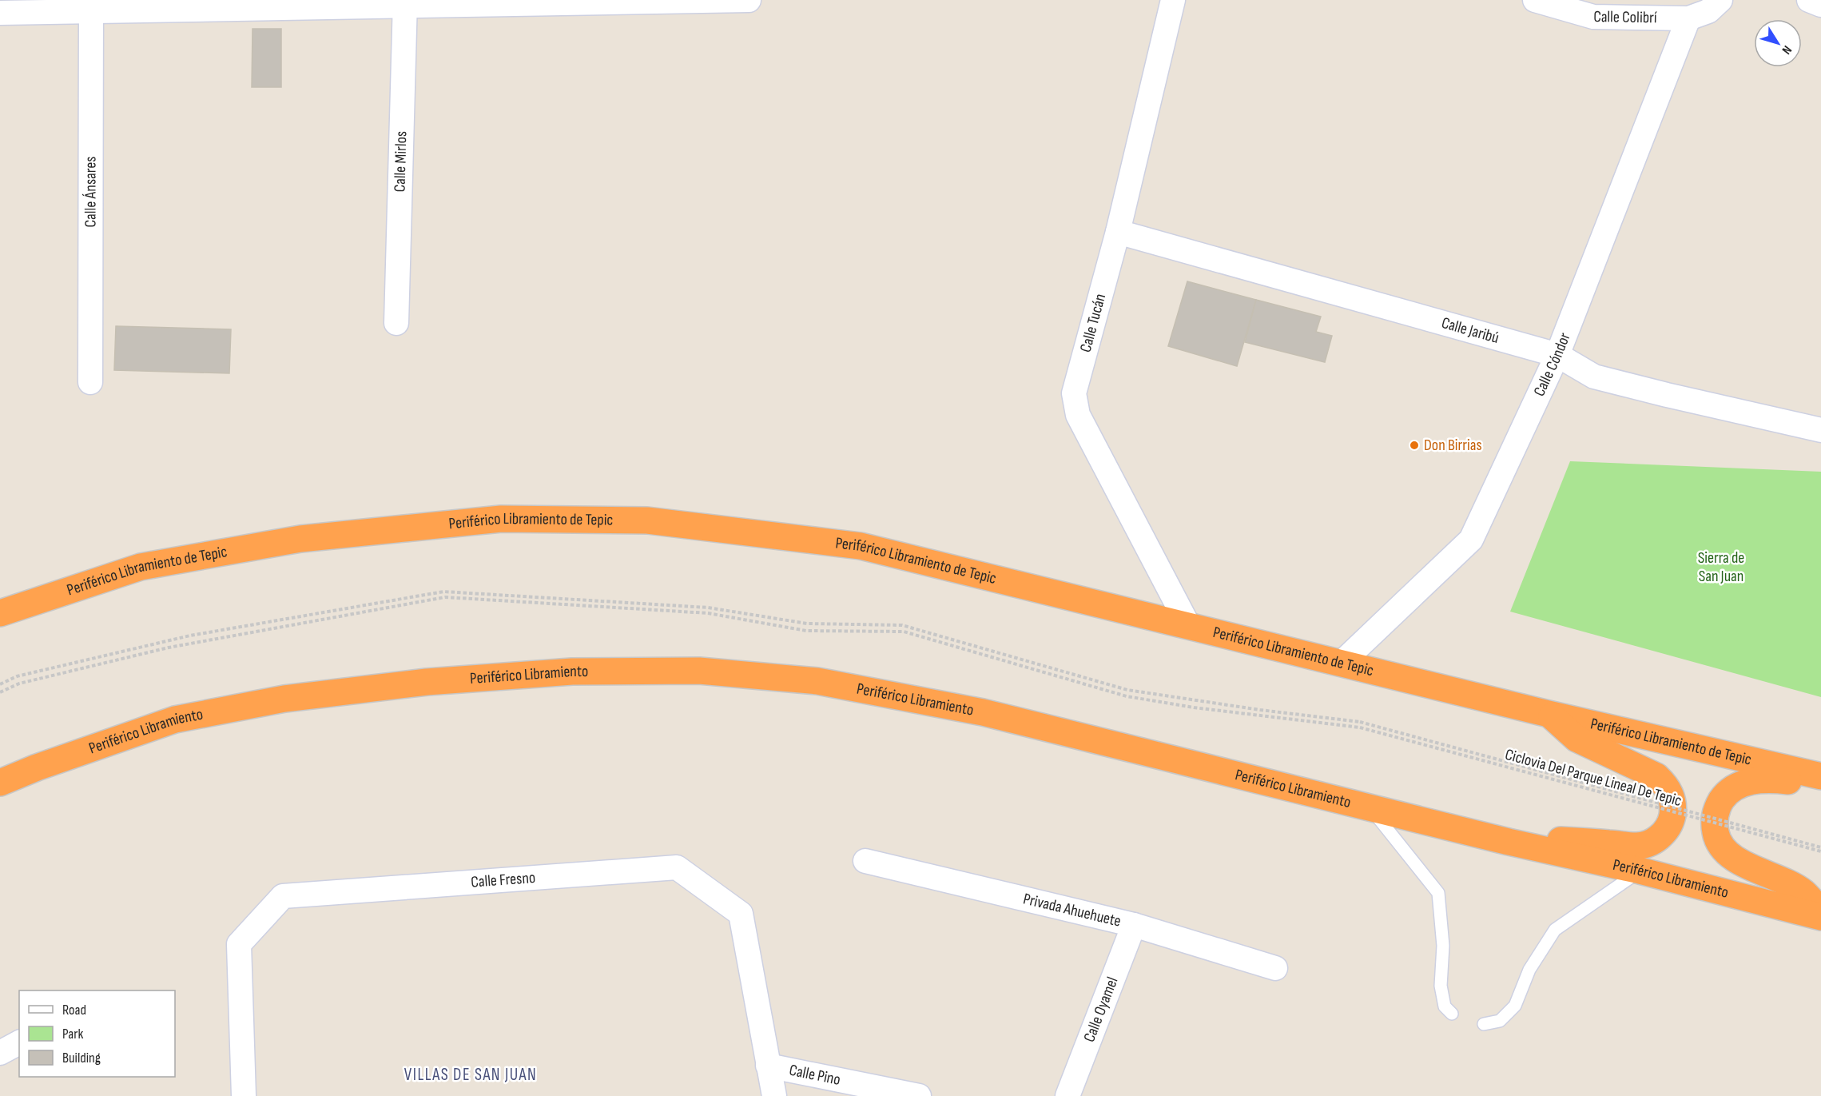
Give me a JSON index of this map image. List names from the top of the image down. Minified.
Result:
{"streets":{"highway":["Periférico Libramiento de Tepic","Periférico Libramiento"],"street":["Calle Colibrí","Calle Mirlos","Calle Ánsares","Calle Tucán","Calle Jaribú","Calle Cóndor","Calle Fresno","Privada Ahuehuete","Calle Oyamel","Calle Pino"],"path":["Ciclovia Del Parque Lineal De Tepic"]},"crossings":[["Calle Colibrí","Calle Cóndor"],["Calle Tucán","Calle Jaribú"],["Calle Tucán","Periférico Libramiento de Tepic"],["Calle Jaribú","Calle Cóndor"],["Calle Cóndor","Periférico Libramiento de Tepic"],["Calle Fresno","Calle Pino"],["Privada Ahuehuete","Calle Oyamel"]],"districts":["VILLAS DE SAN JUAN"],"parks":["Sierra de San Juan"],"places":["Don Birrias"],"legend":["Road","Park","Building"],"north":"bottom right"}
